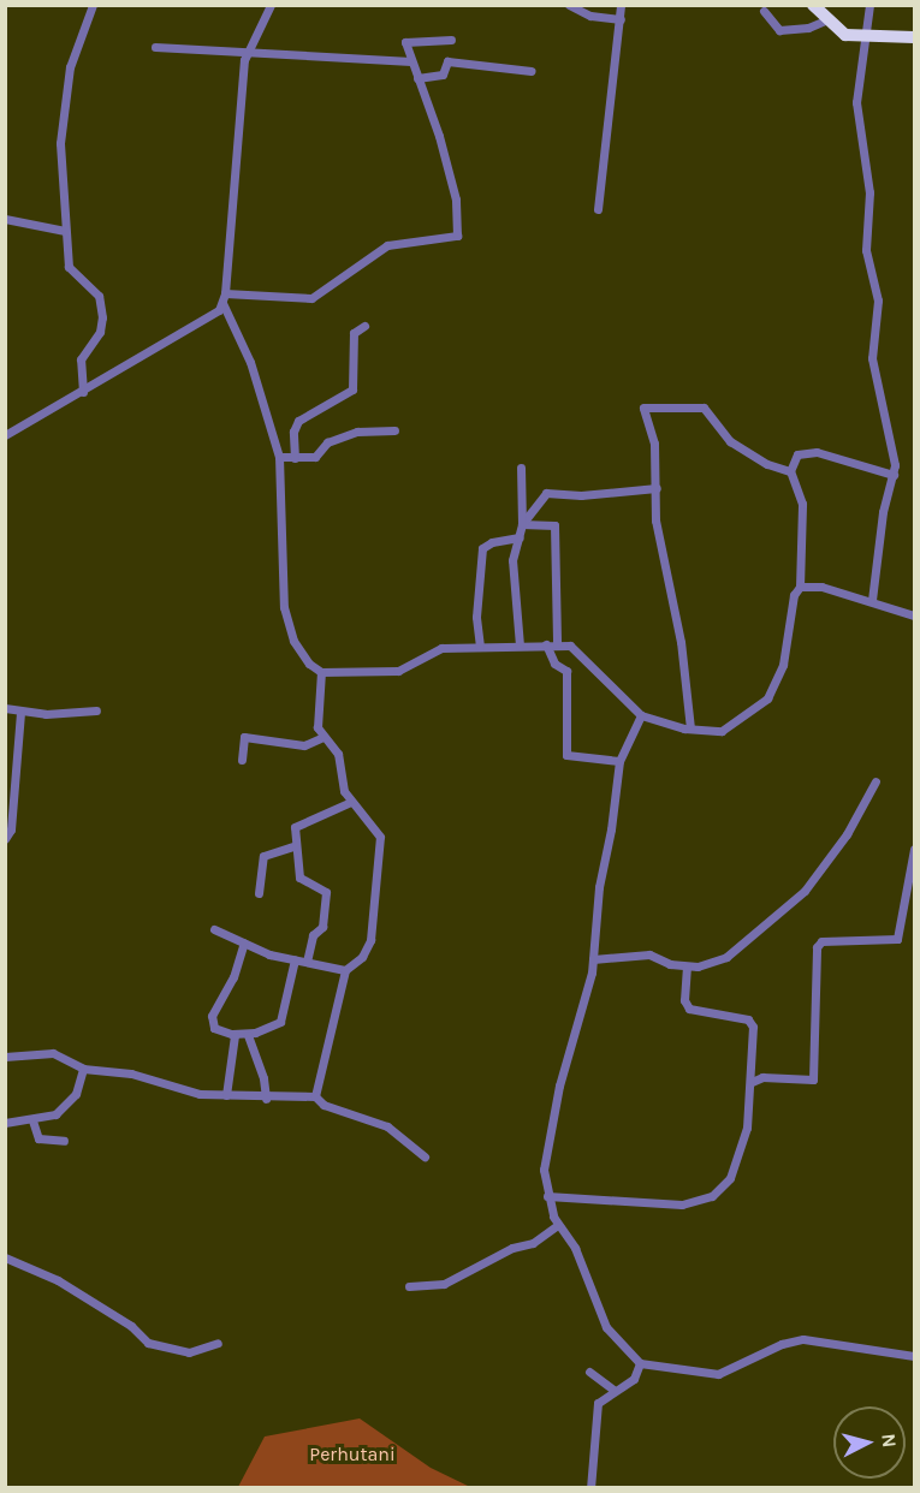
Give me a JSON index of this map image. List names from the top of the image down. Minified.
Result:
{"parks":["Perhutani"],"north":"right"}
